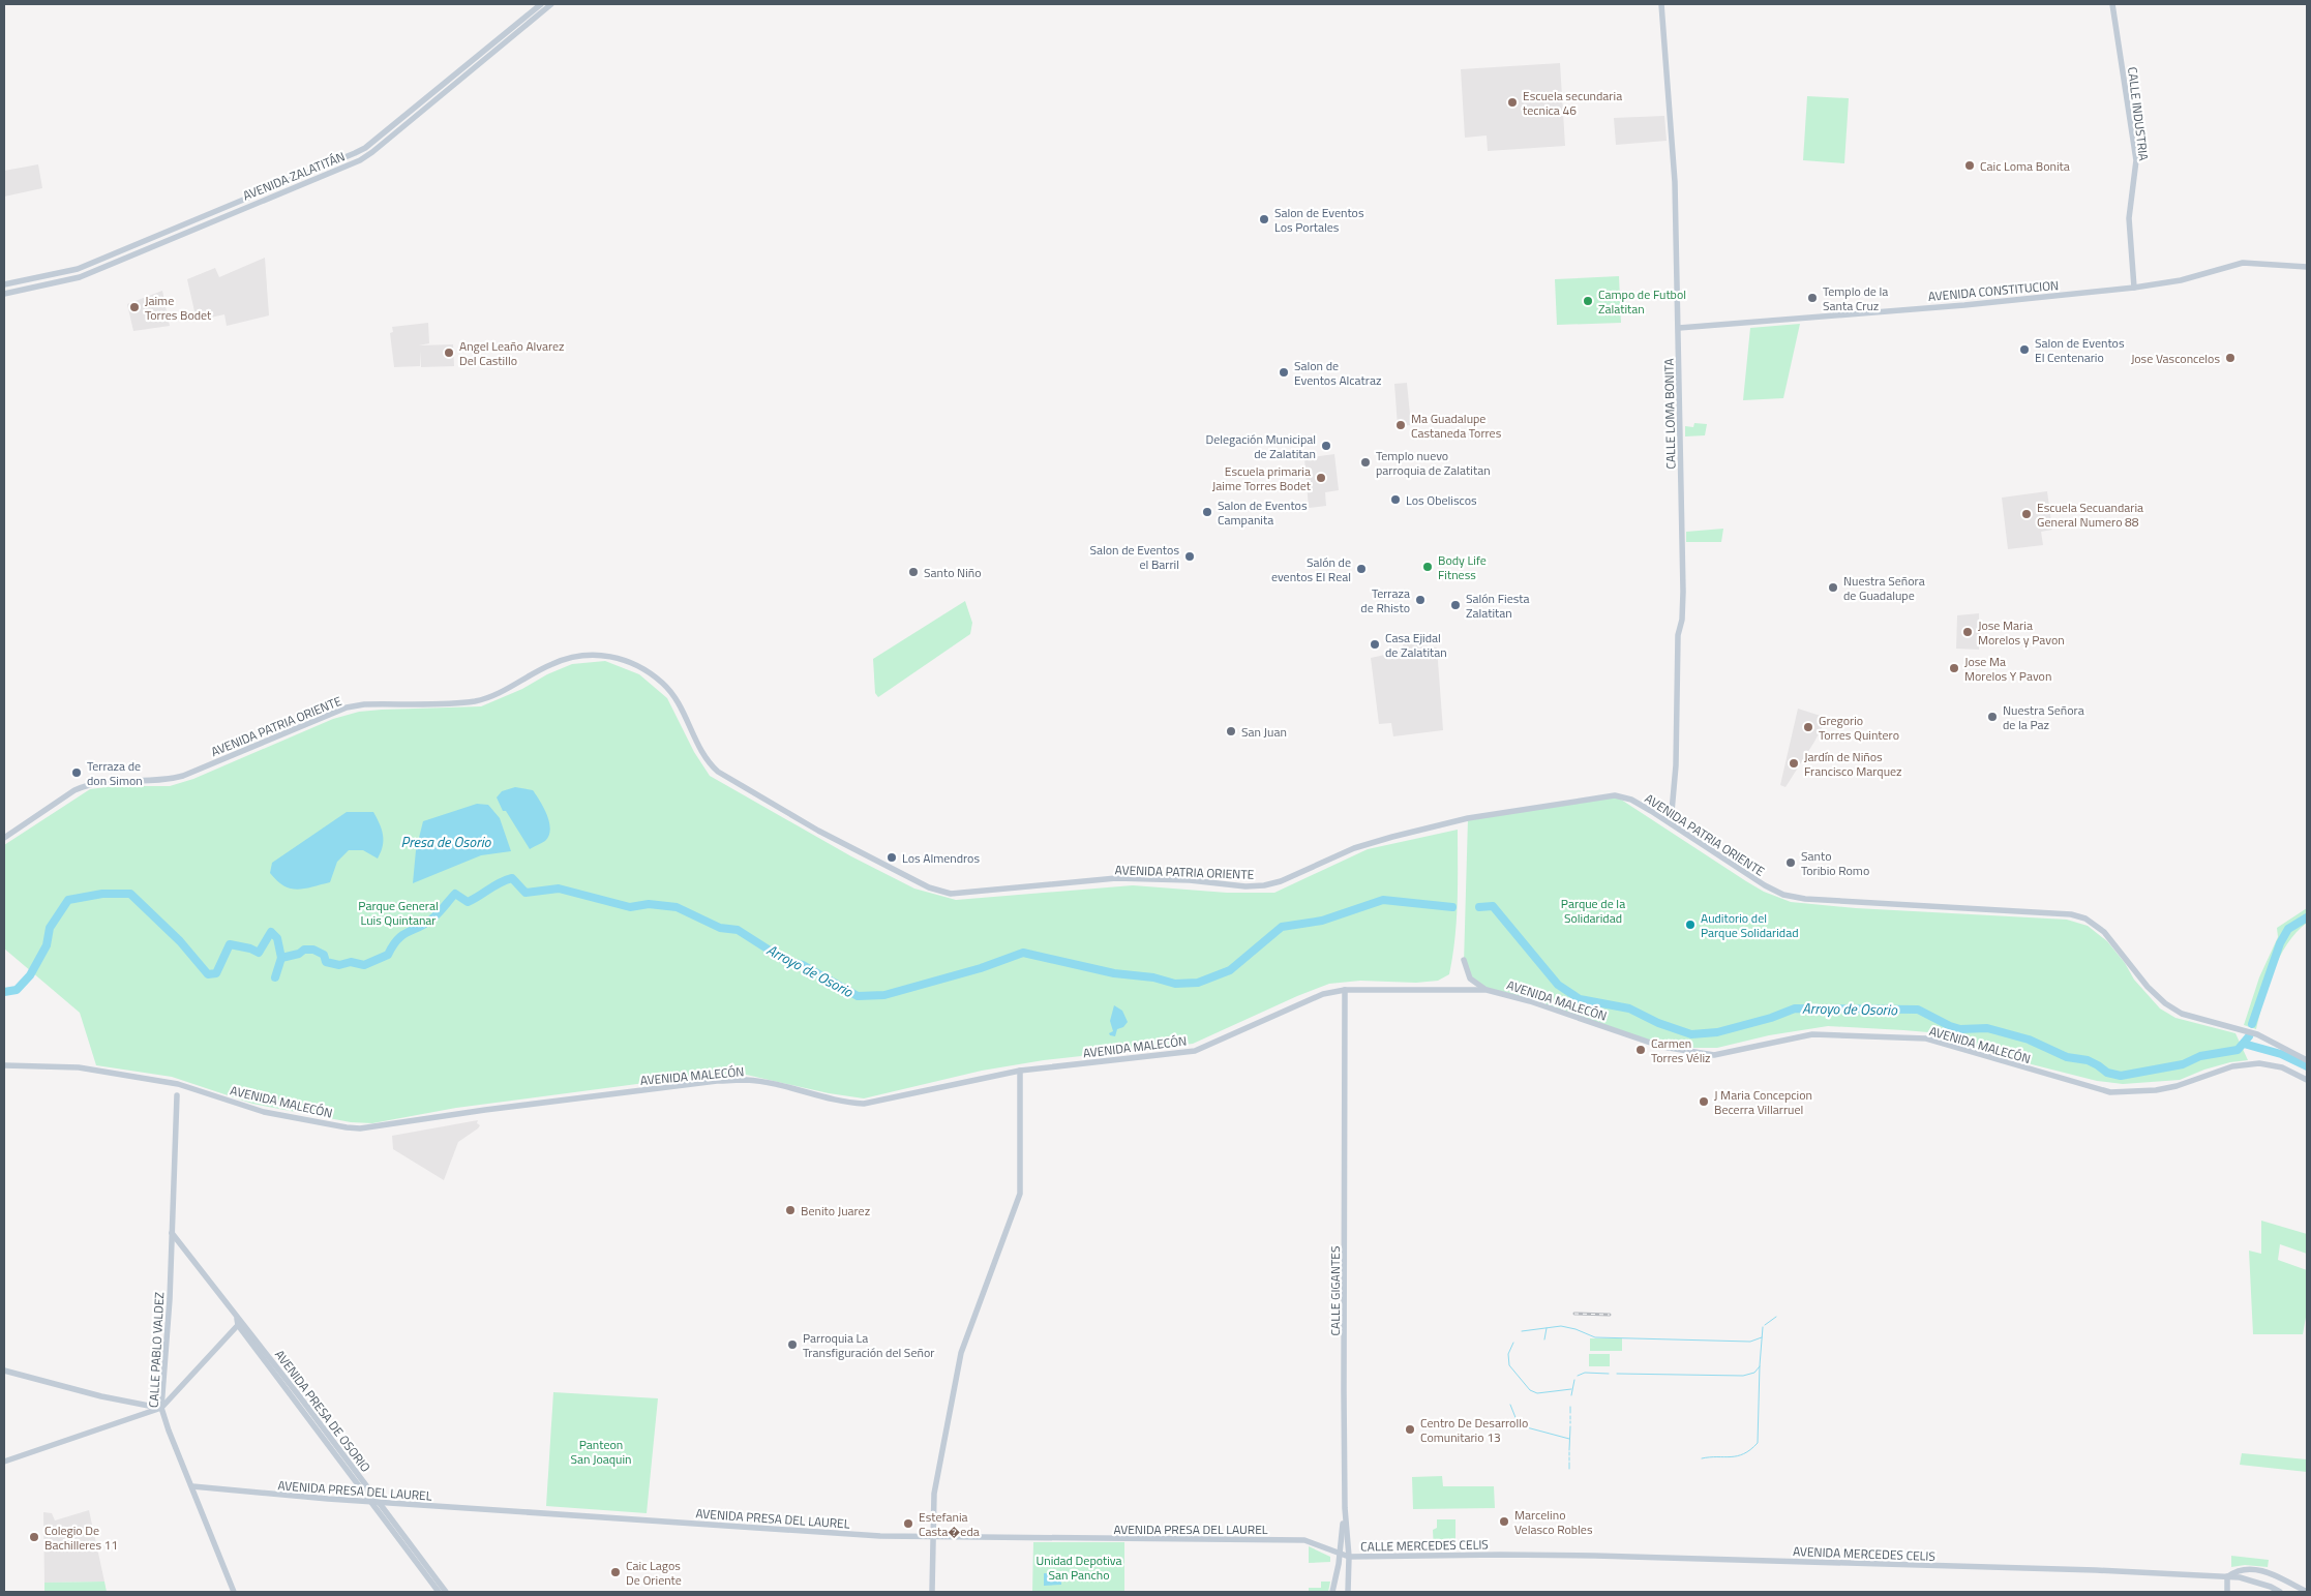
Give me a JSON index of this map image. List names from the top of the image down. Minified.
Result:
{"streets":{"street":["CALLE INDUSTRIA","AVENIDA ZALATITÁN","AVENIDA CONSTITUCION","CALLE LOMA BONITA","AVENIDA PATRIA ORIENTE","AVENIDA MALECÓN","CALLE GIGANTES","CALLE PABLO VALDEZ","AVENIDA PRESA DE OSORIO","AVENIDA PRESA DEL LAUREL","CALLE MERCEDES CELIS","AVENIDA MERCEDES CELIS"]},"crossings":[["CALLE INDUSTRIA","AVENIDA CONSTITUCION"],["AVENIDA CONSTITUCION","CALLE LOMA BONITA"],["CALLE LOMA BONITA","AVENIDA PATRIA ORIENTE"],["AVENIDA MALECÓN","CALLE GIGANTES"],["CALLE GIGANTES","AVENIDA PRESA DEL LAUREL"],["CALLE GIGANTES","CALLE MERCEDES CELIS"],["CALLE PABLO VALDEZ","AVENIDA PRESA DE OSORIO"],["CALLE PABLO VALDEZ","AVENIDA PRESA DEL LAUREL"],["AVENIDA PRESA DE OSORIO","AVENIDA PRESA DEL LAUREL"],["AVENIDA PRESA DEL LAUREL","CALLE MERCEDES CELIS"],["CALLE MERCEDES CELIS","AVENIDA MERCEDES CELIS"]],"water":["Presa de Osorio","Arroyo de Osorio"],"parks":["Parque de la Solidaridad","Parque General Luis Quintanar","Panteon San Joaquin","Unidad Depotiva San Pancho"],"places":["Escuela secundaria tecnica 46","Caic Loma Bonita","Salon de Eventos Los Portales","Templo de la Santa Cruz","Campo de Futbol Zalatitan","Jaime Torres Bodet","Salon de Eventos El Centenario","Angel Leaño Alvarez Del Castillo","Jose Vasconcelos","Salon de Eventos Alcatraz","Ma Guadalupe Castaneda Torres","Delegación Municipal de Zalatitan","Templo nuevo parroquia de Zalatitan","Escuela primaria Jaime Torres Bodet","Los Obeliscos","Salon de Eventos Campanita","Escuela Secuandaria General Numero 88","Salon de Eventos el Barril","Body Life Fitness","Salón de eventos El Real","Santo Niño","Nuestra Señora de Guadalupe","Terraza de Rhisto","Salón Fiesta Zalatitan","Jose Maria Morelos y Pavon","Casa Ejidal de Zalatitan","Jose Ma Morelos Y Pavon","Nuestra Señora de la Paz","Gregorio Torres Quintero","San Juan","Jardín de Niños Francisco Marquez","Terraza de don Simon","Los Almendros","Santo Toribio Romo","Auditorio del Parque Solidaridad","Carmen Torres Véliz","J Maria Concepcion Becerra Villarruel","Benito Juarez","Parroquia La Transfiguración del Señor","Centro De Desarrollo Comunitario 13","Marcelino Velasco Robles","Estefania Casta�eda","Colegio De Bachilleres 11","Caic Lagos De Oriente"]}
